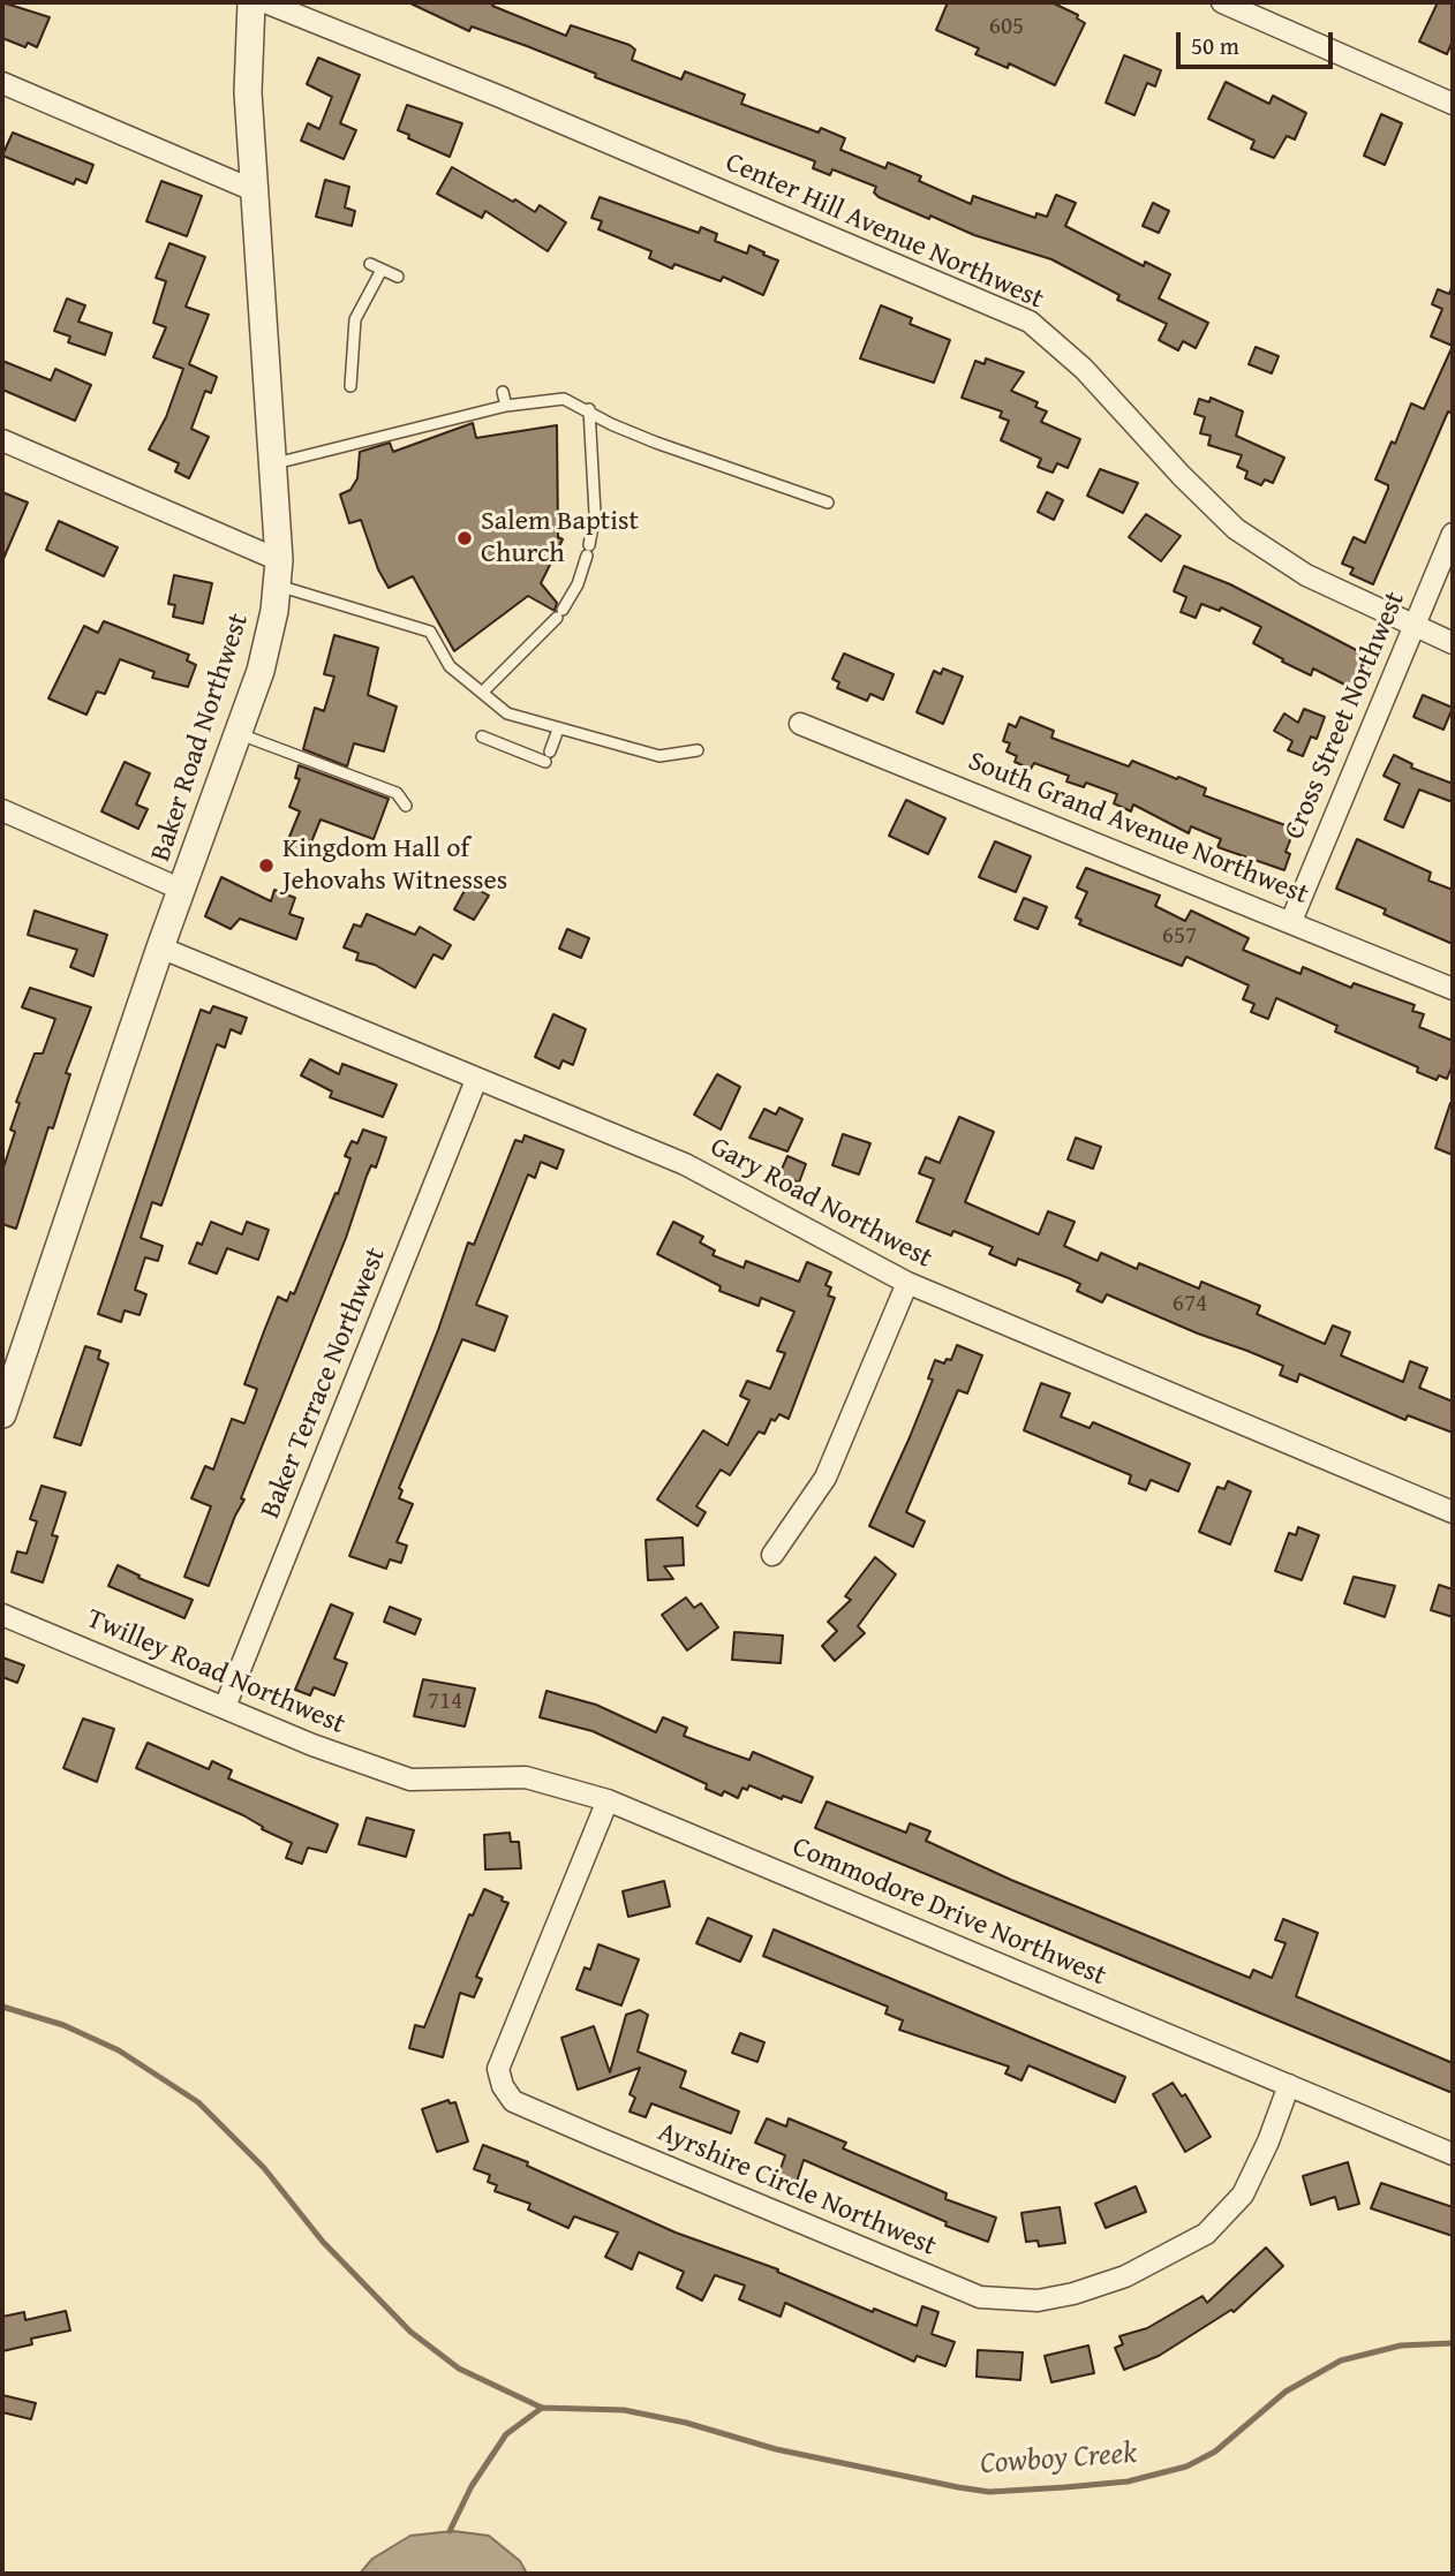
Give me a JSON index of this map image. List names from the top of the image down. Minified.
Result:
{"streets":{"street":["Center Hill Avenue Northwest","Cross Street Northwest","Baker Road Northwest","South Grand Avenue Northwest","Gary Road Northwest","Baker Terrace Northwest","Twilley Road Northwest","Commodore Drive Northwest","Ayrshire Circle Northwest"]},"crossings":[["Center Hill Avenue Northwest","Cross Street Northwest"],["Cross Street Northwest","South Grand Avenue Northwest"],["Baker Road Northwest","Gary Road Northwest"],["Gary Road Northwest","Baker Terrace Northwest"],["Baker Terrace Northwest","Twilley Road Northwest"],["Twilley Road Northwest","Commodore Drive Northwest"],["Commodore Drive Northwest","Ayrshire Circle Northwest"]],"water":["Cowboy Creek"],"places":["Salem Baptist Church","Kingdom Hall of Jehovahs Witnesses"],"house_numbers":["605","657","674","714"],"scale_bar":"50 m"}
